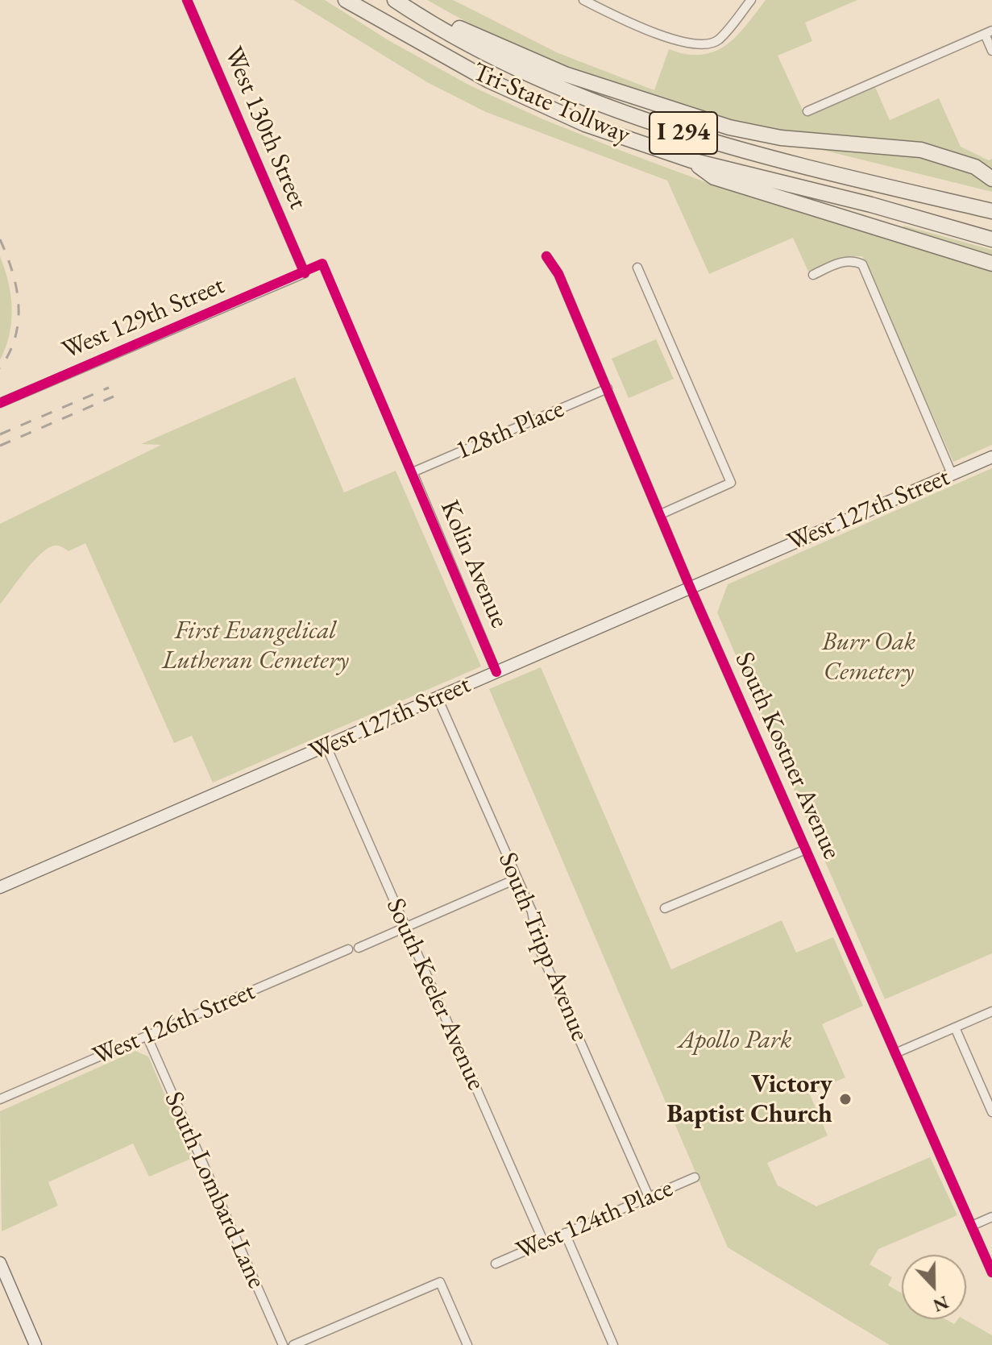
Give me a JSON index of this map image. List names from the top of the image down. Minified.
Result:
{"streets":{"highway":["Tri-State Tollway","I 294"],"main road":["West 127th Street"],"street":["West 130th Street","West 129th Street","128th Place","Kolin Avenue","South Kostner Avenue","South Tripp Avenue","South Keeler Avenue","West 126th Street","South Lombard Lane","West 124th Place"]},"crossings":[["West 130th Street","West 129th Street"],["128th Place","Kolin Avenue"],["128th Place","South Kostner Avenue"],["West 127th Street","Kolin Avenue"],["West 127th Street","South Kostner Avenue"],["West 127th Street","South Tripp Avenue"],["West 127th Street","South Keeler Avenue"],["South Tripp Avenue","West 124th Place"],["South Keeler Avenue","West 124th Place"],["West 126th Street","South Lombard Lane"]],"parks":["First Evangelical Lutheran Cemetery","Burr Oak Cemetery","Apollo Park"],"places":["Victory Baptist Church"],"north":"bottom"}
